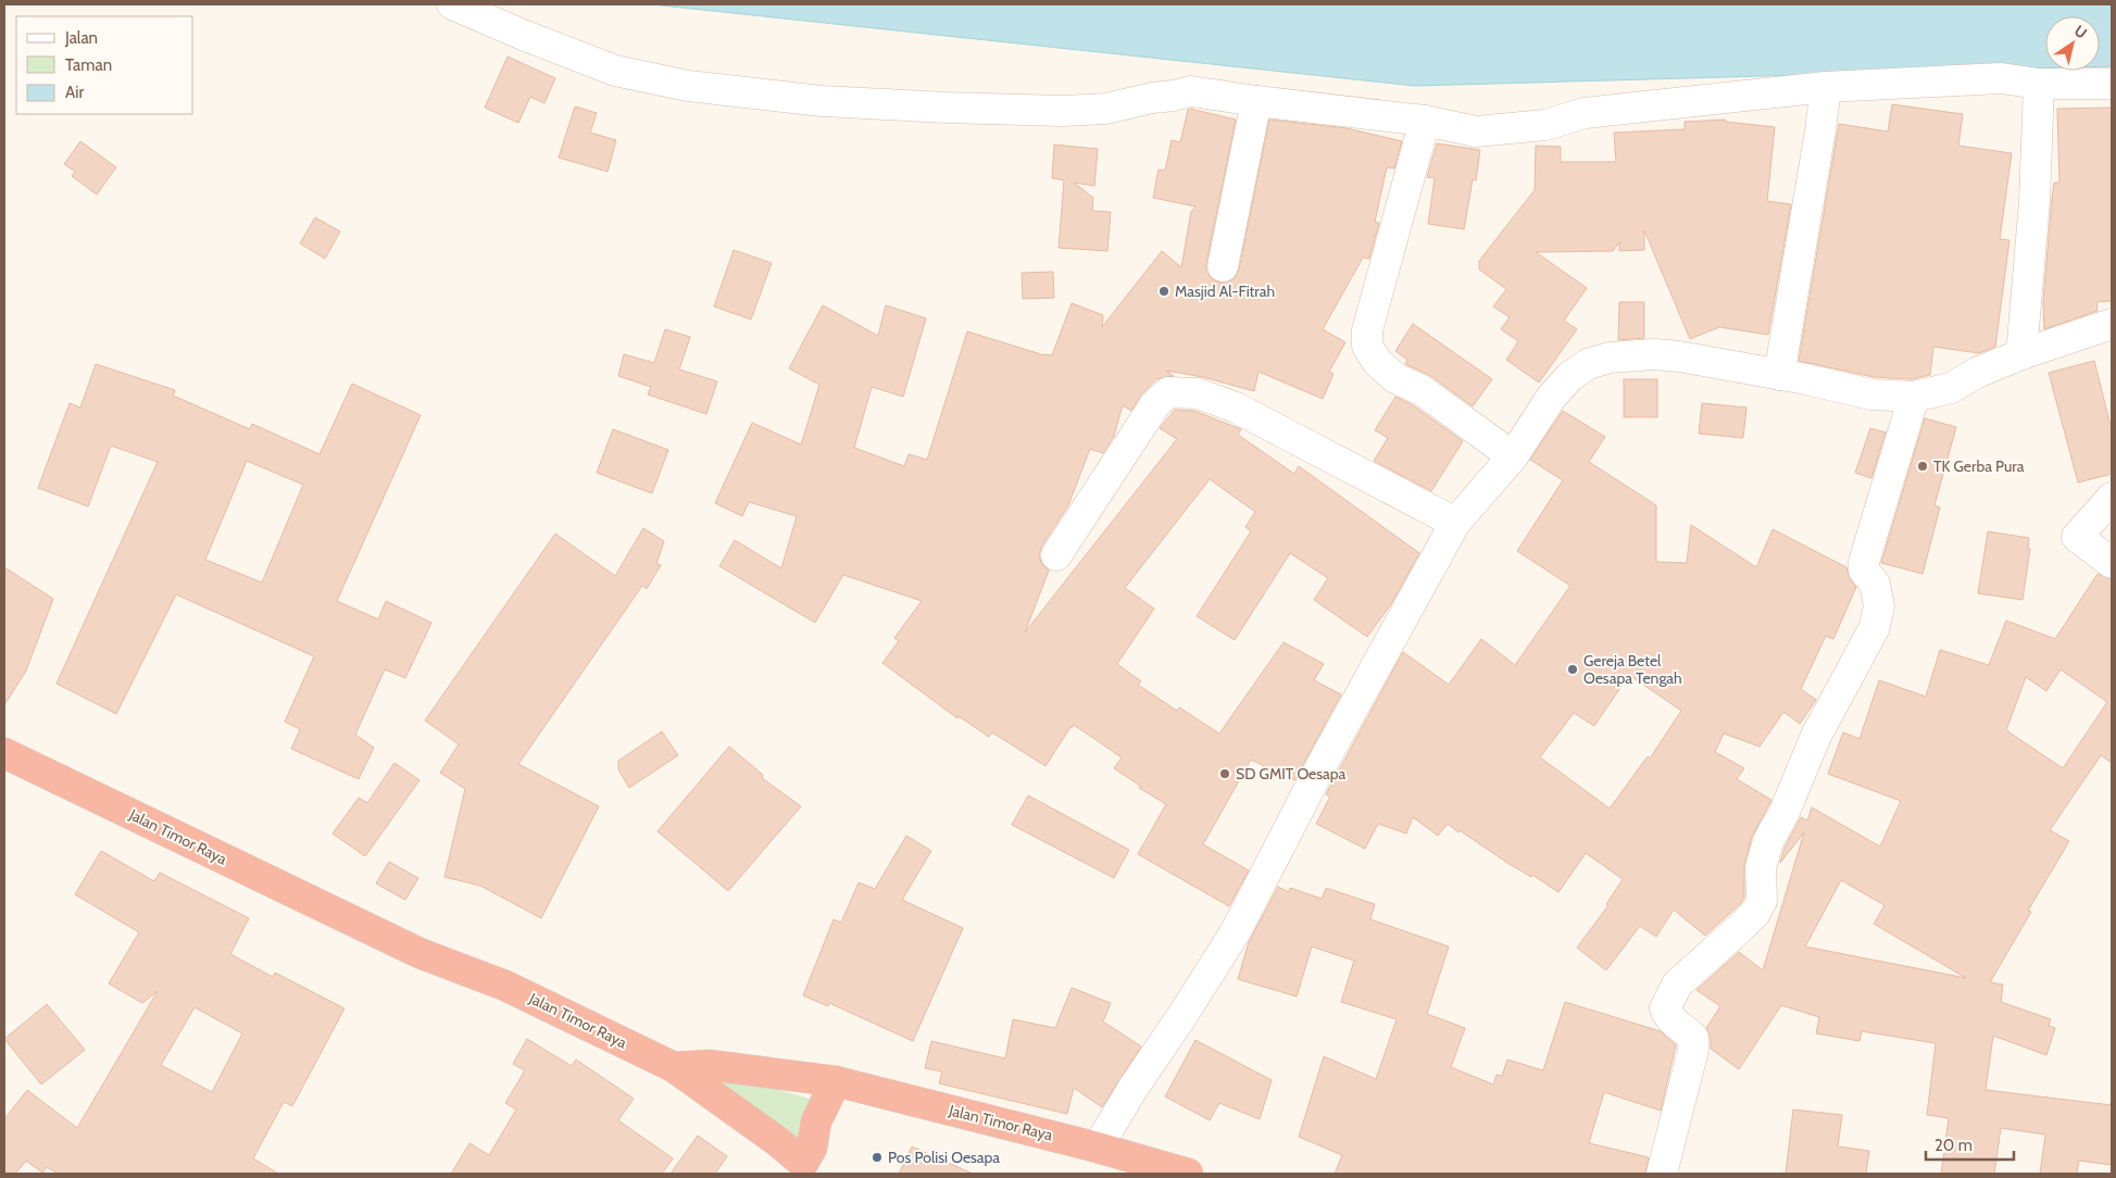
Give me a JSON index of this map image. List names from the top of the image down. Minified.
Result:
{"streets":{"highway":["Jalan Timor Raya"]},"places":["Masjid Al-Fitrah","TK Gerba Pura","Gereja Betel Oesapa Tengah","SD GMIT Oesapa","Pos Polisi Oesapa"],"legend":["Jalan","Taman","Air"],"scale_bar":"20 m","north":"top right"}
